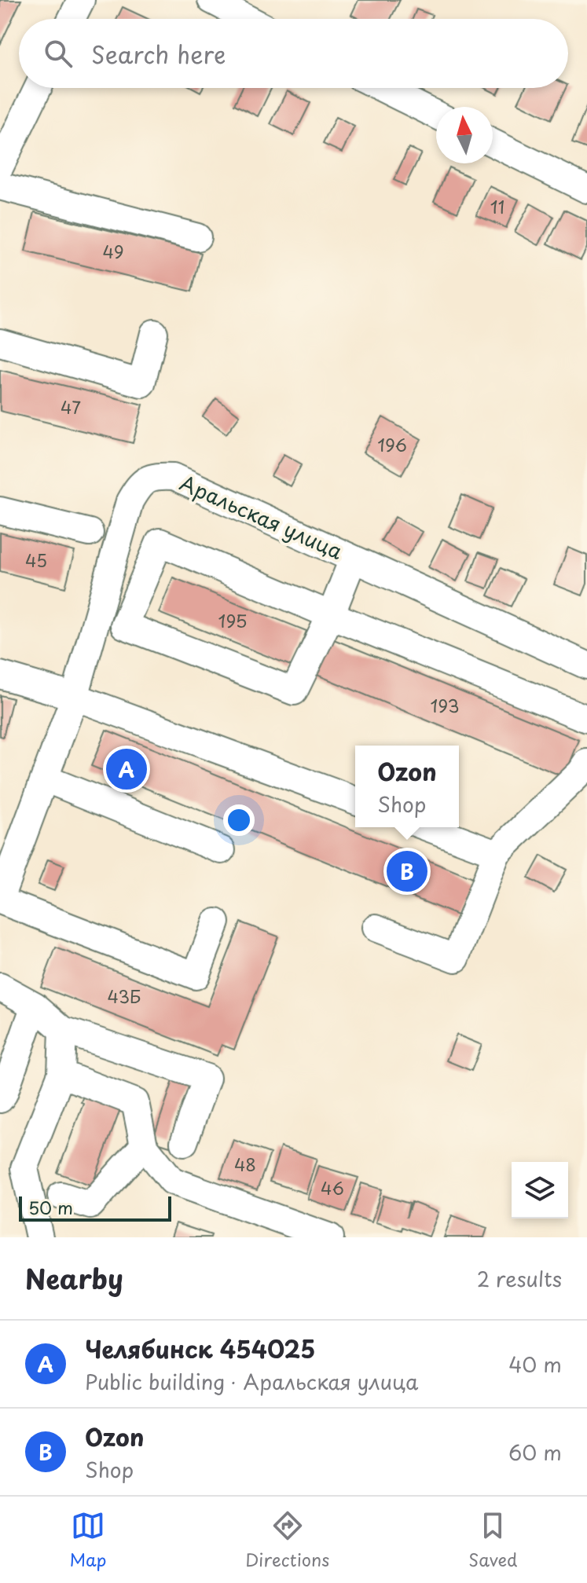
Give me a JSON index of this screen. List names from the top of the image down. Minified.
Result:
{"streets":{"street":["Аральская улица"]},"house_numbers":["11","49","47","196","45","195","193","43Б","48","46"],"scale_bar":"50 m","north":"top","page":{"search":"Search here","pins":["A","B"],"popup":["Ozon","Shop"],"scale":"50 m","heading":["Nearby","2 results"],"list":[{"mark":"A","name":"Челябинск 454025","note":"Public building · Аральская улица","value":"40 m"},{"mark":"B","name":"Ozon","note":"Shop","value":"60 m"}],"nav":["Map","Directions","Saved"]}}
